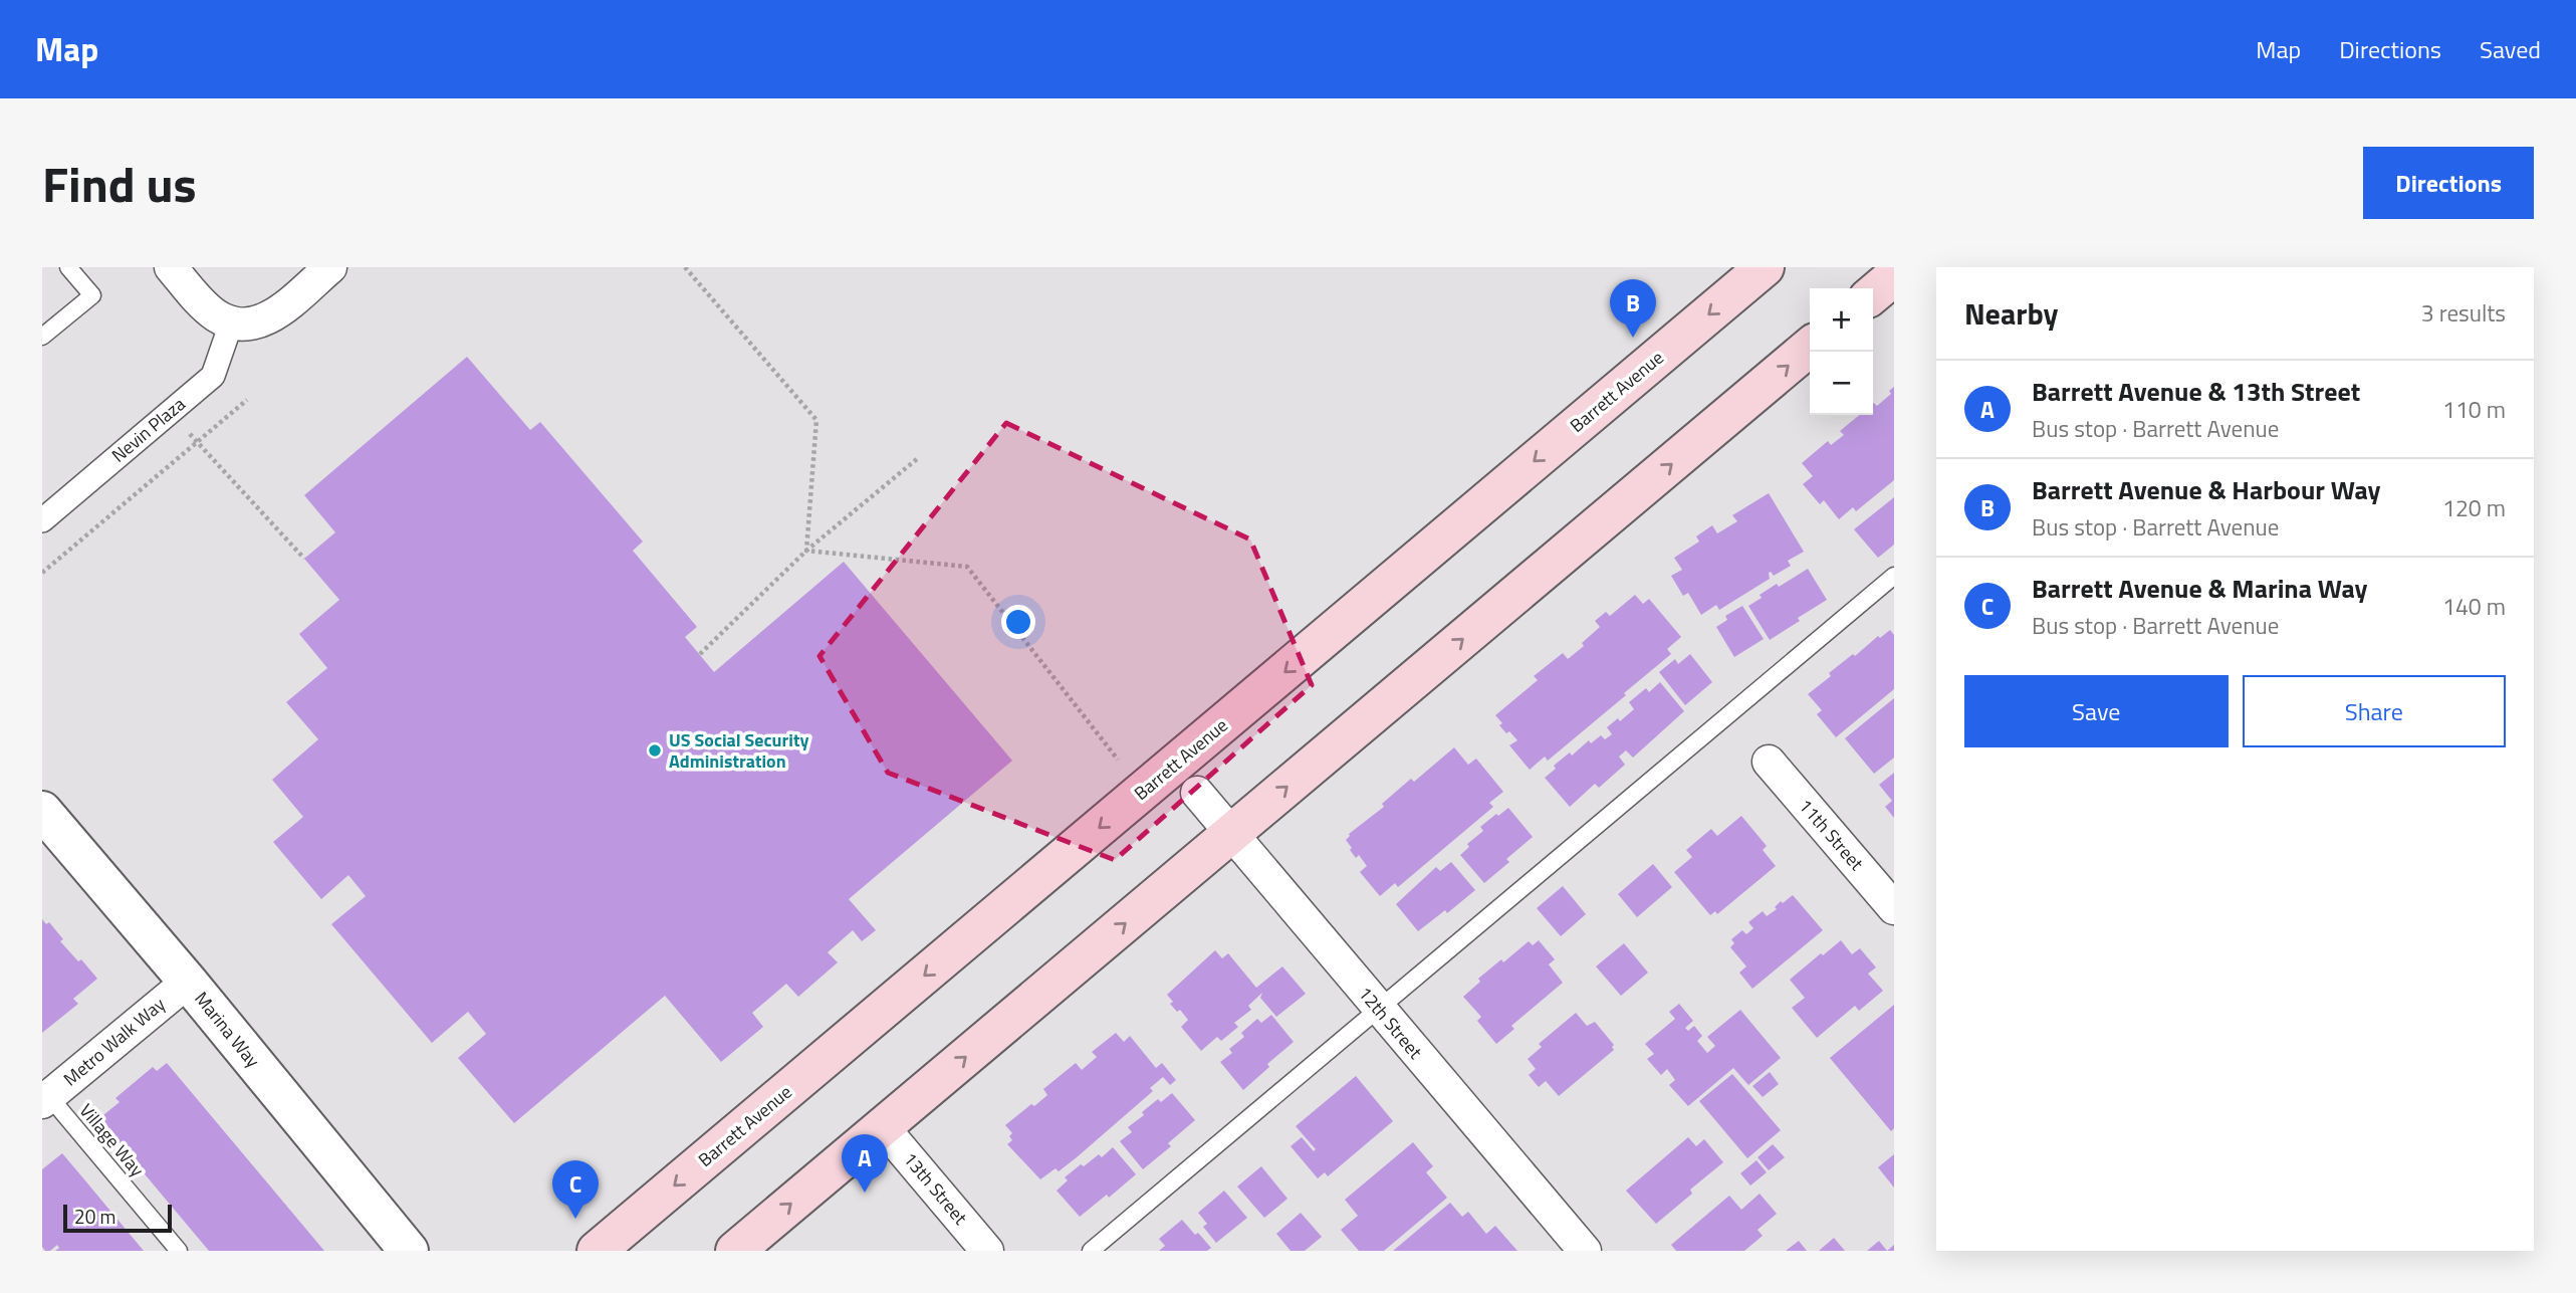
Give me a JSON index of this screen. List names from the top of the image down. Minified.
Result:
{"streets":{"main road":["Barrett Avenue"],"street":["Nevin Plaza","11th Street","12th Street","Marina Way","Metro Walk Way","13th Street"],"lane":["Village Way"]},"crossings":[["Marina Way","Metro Walk Way"],["Metro Walk Way","Village Way"]],"places":["US Social Security Administration"],"scale_bar":"20 m","page":{"header":"Map","nav":["Map","Directions","Saved"],"title":"Find us","buttons":["Directions",["Save","Share"]],"heading":["Nearby","3 results"],"pins":["B","A","C"],"map_buttons":["+","−"],"list":[{"mark":"A","name":"Barrett Avenue & 13th Street","note":"Bus stop · Barrett Avenue","value":"110 m"},{"mark":"B","name":"Barrett Avenue & Harbour Way","note":"Bus stop · Barrett Avenue","value":"120 m"},{"mark":"C","name":"Barrett Avenue & Marina Way","note":"Bus stop · Barrett Avenue","value":"140 m"}],"scale":"20 m"}}
